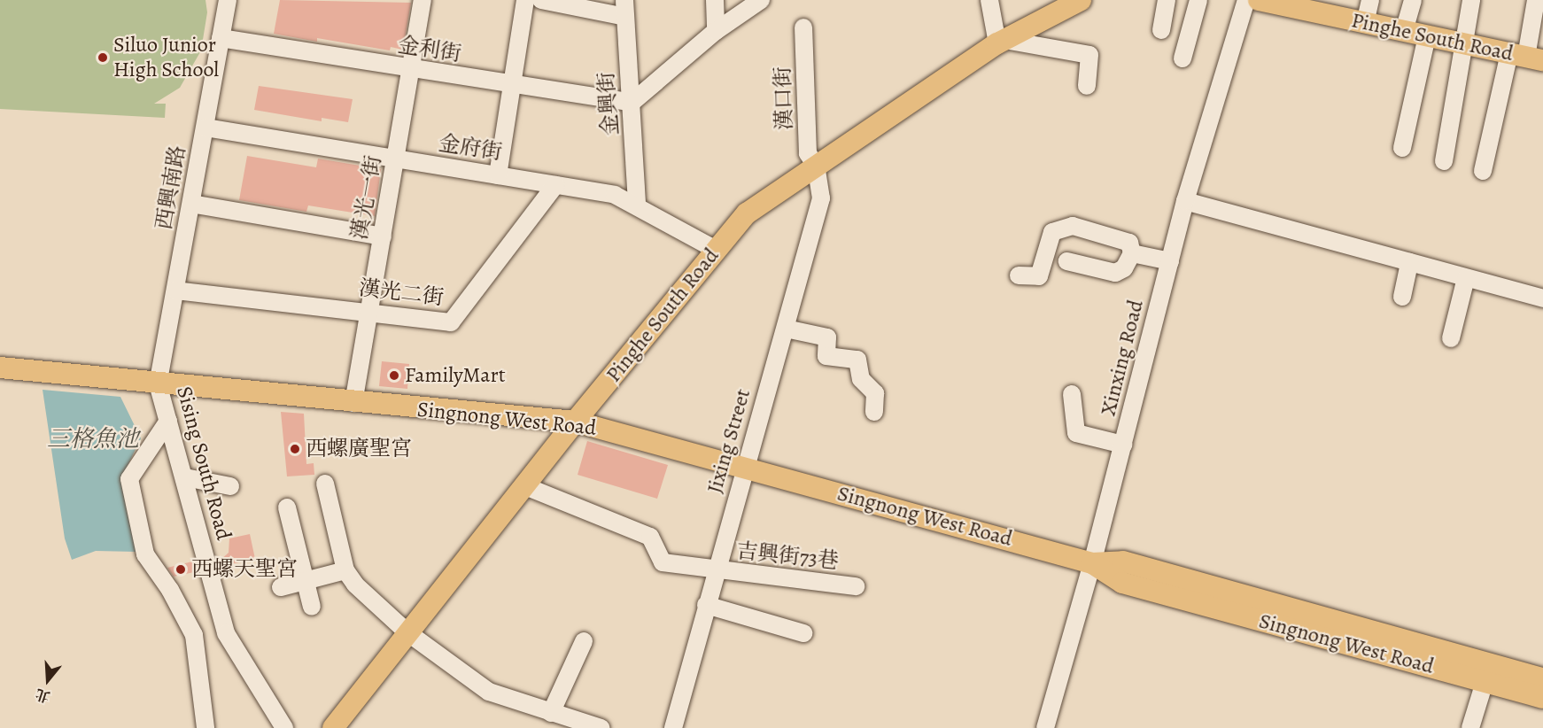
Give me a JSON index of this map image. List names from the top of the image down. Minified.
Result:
{"streets":{"main road":["Pinghe South Road","Singnong West Road"],"street":["金利街","漢口街","金興街","金府街","西興南路","漢光一街","漢光二街","Xinxing Road","Jixing Street","Sising South Road","吉興街73巷"]},"crossings":[["Pinghe South Road","漢口街"],["Pinghe South Road","金府街"],["Pinghe South Road","Singnong West Road"],["Pinghe South Road","Jixing Street"],["Pinghe South Road","吉興街73巷"],["金利街","金興街"],["金利街","西興南路"],["金利街","漢光一街"],["漢口街","Jixing Street"],["金興街","金府街"],["金府街","西興南路"],["金府街","漢光一街"],["金府街","漢光二街"],["西興南路","漢光二街"],["西興南路","Singnong West Road"],["西興南路","Sising South Road"],["漢光一街","漢光二街"],["漢光一街","Singnong West Road"],["Xinxing Road","Singnong West Road"],["Singnong West Road","Jixing Street"],["Singnong West Road","Sising South Road"],["Jixing Street","吉興街73巷"]],"water":["三格魚池"],"places":["Siluo Junior High School","FamilyMart","西螺廣聖宮","西螺天聖宮"],"north":"bottom"}
